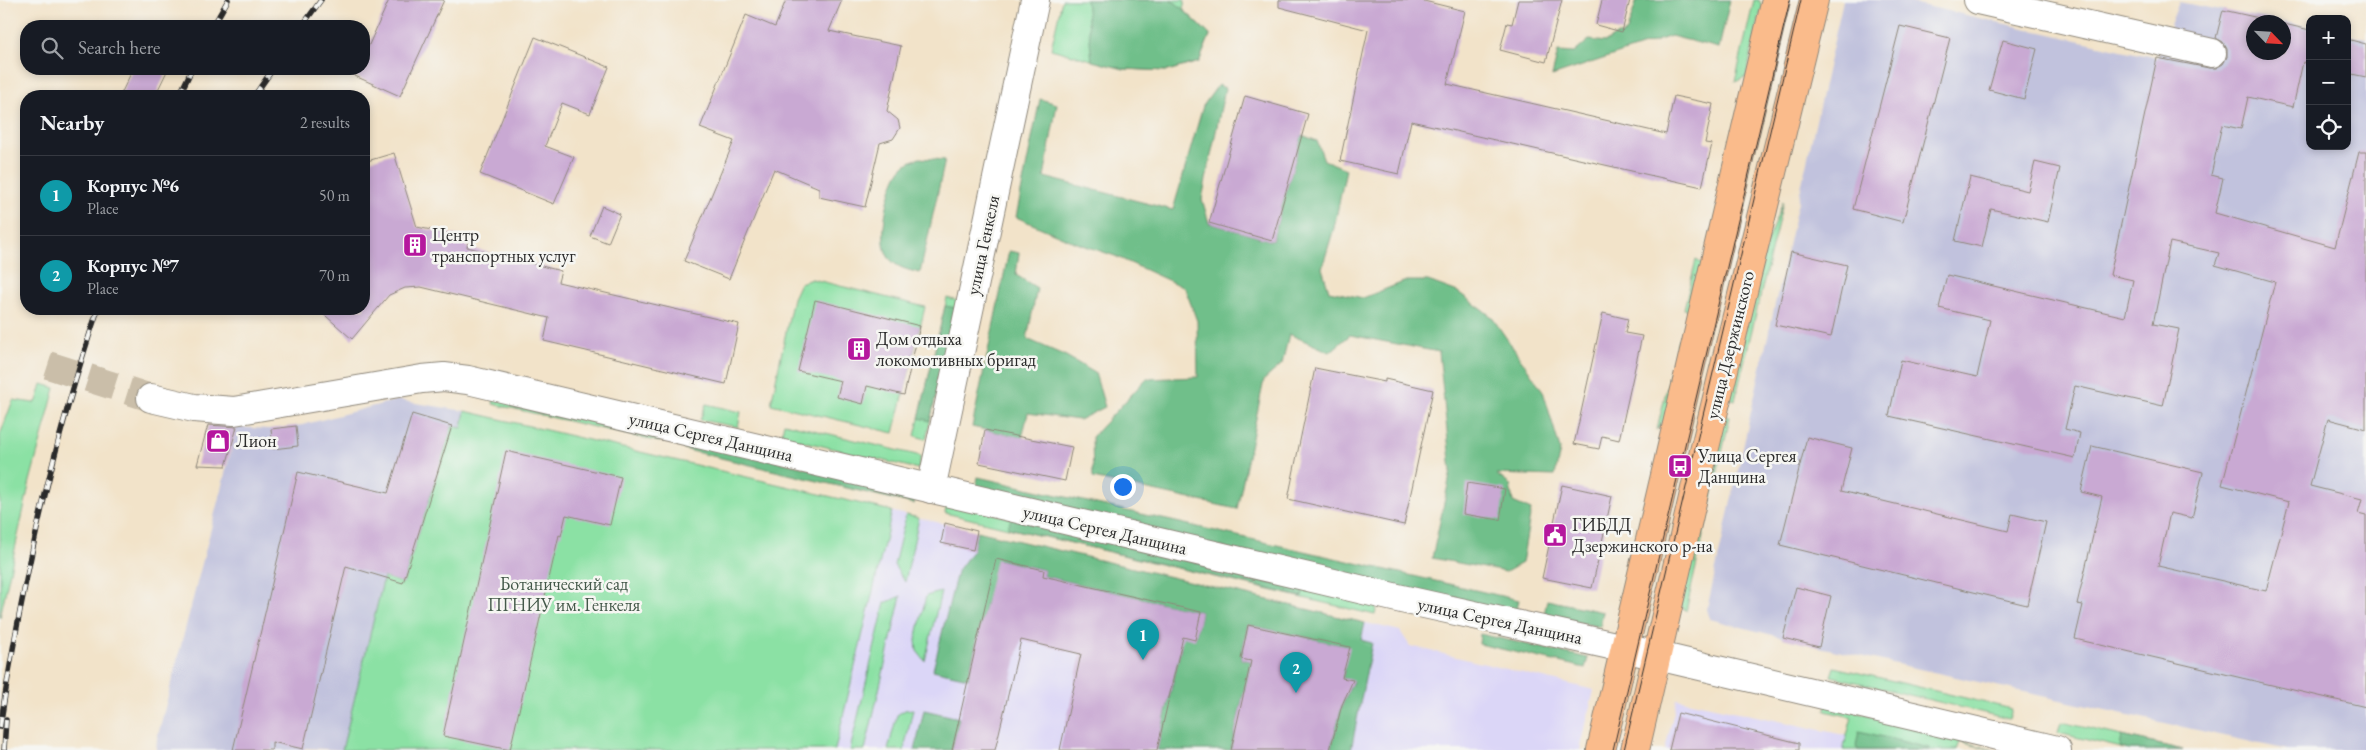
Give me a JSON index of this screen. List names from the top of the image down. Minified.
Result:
{"streets":{"main road":["улица Дзержинского"],"street":["улица Генкеля","улица Сергея Данщина"]},"crossings":[["улица Генкеля","улица Сергея Данщина"],["улица Дзержинского","улица Сергея Данщина"]],"parks":["Ботанический сад ПГНИУ им. Генкеля"],"places":{"building":["Центр транспортных услуг","Дом отдыха локомотивных бригад"],"shop":["Лион"],"bus stop":["Улица Сергея Данщина"],"public building":["ГИБДД Дзержинского р-на"]},"north":"bottom right","page":{"map_buttons":["+","−"],"search":"Search here","heading":["Nearby","2 results"],"list":[{"mark":"1","name":"Корпус №6","note":"Place","value":"50 m"},{"mark":"2","name":"Корпус №7","note":"Place","value":"70 m"}],"pins":["1","2"]}}
